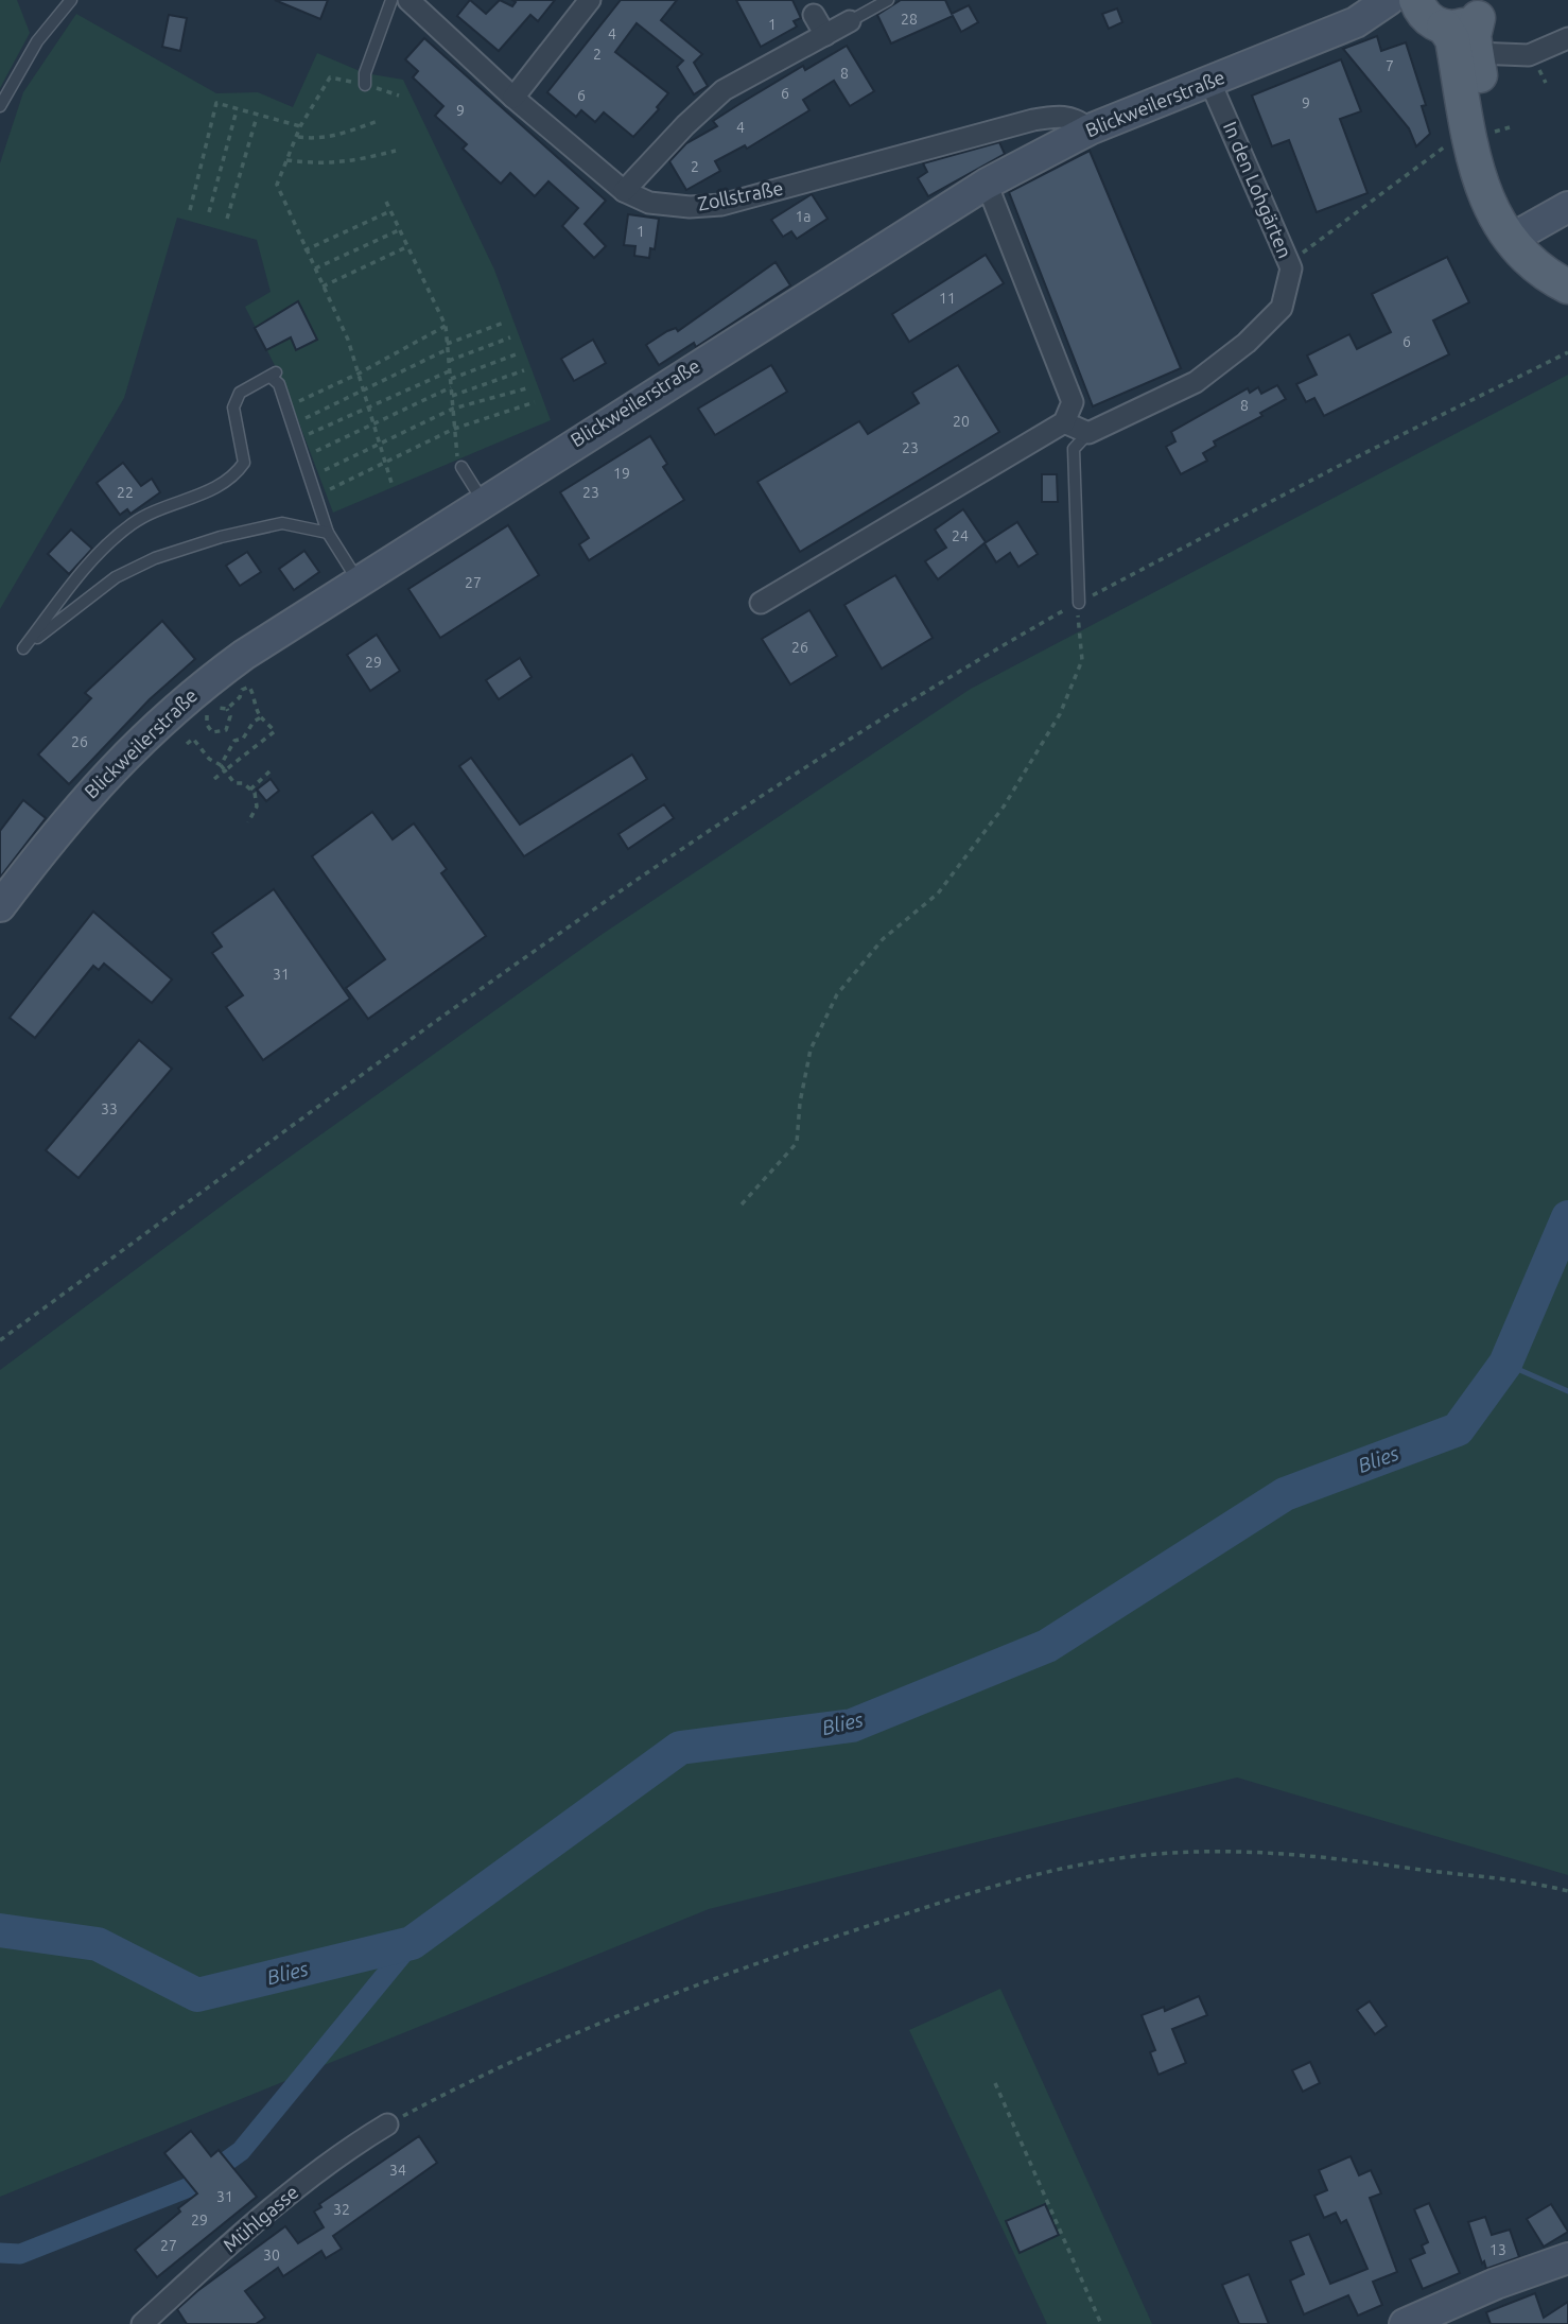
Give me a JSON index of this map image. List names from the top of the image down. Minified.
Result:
{"streets":{"street":["Blickweilerstraße","In den Lohgärten","Zollstraße","Mühlgasse"]},"crossings":[["Blickweilerstraße","In den Lohgärten"],["Blickweilerstraße","Zollstraße"]],"water":["Blies"],"house_numbers":["28","1","4","2","7","8","6","6","9","9","4","2","1a","1","11","6","8","20","23","19","22","23","24","27","26","29","26","31","33","34","31","32","29","27","13","30"]}
